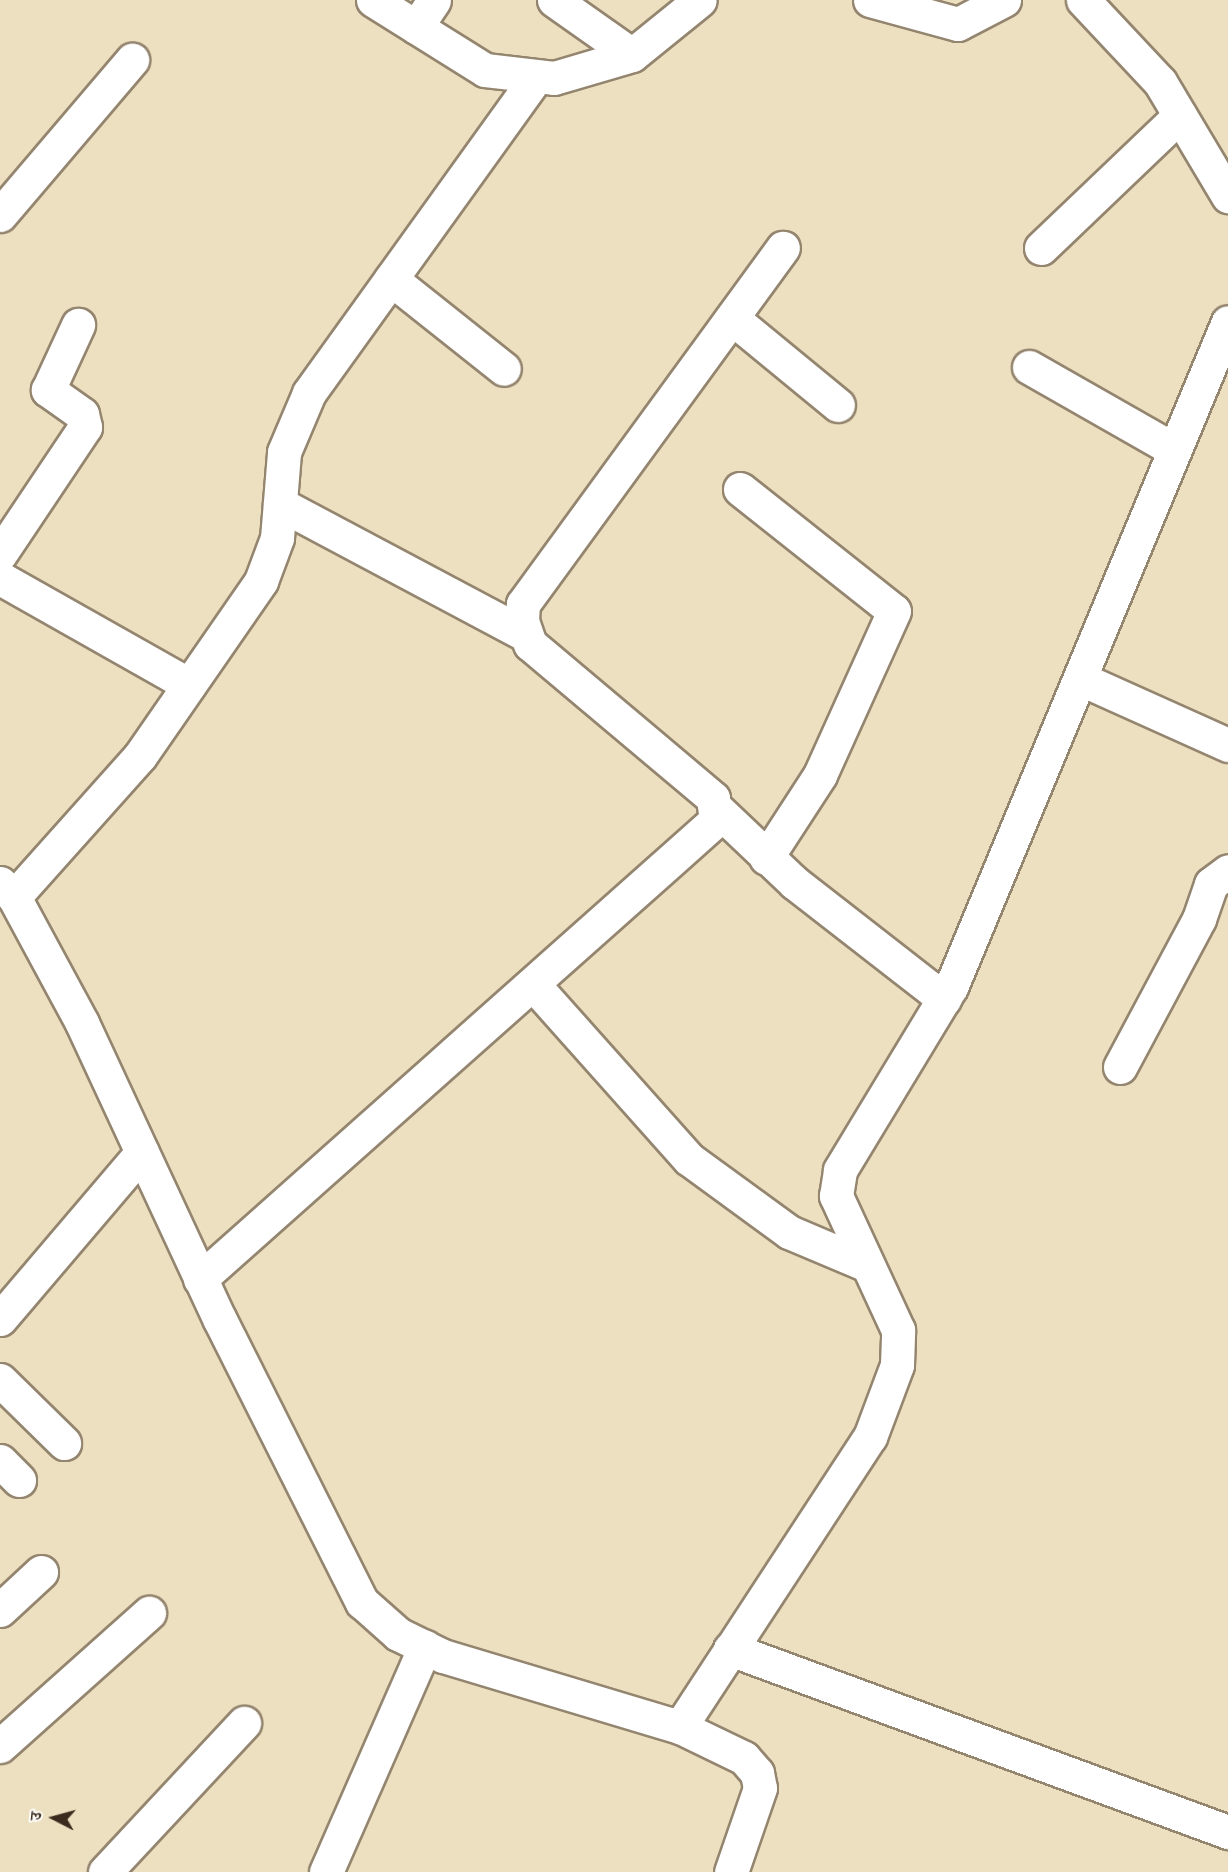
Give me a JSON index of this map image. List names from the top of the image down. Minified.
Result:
{"north":"left"}
